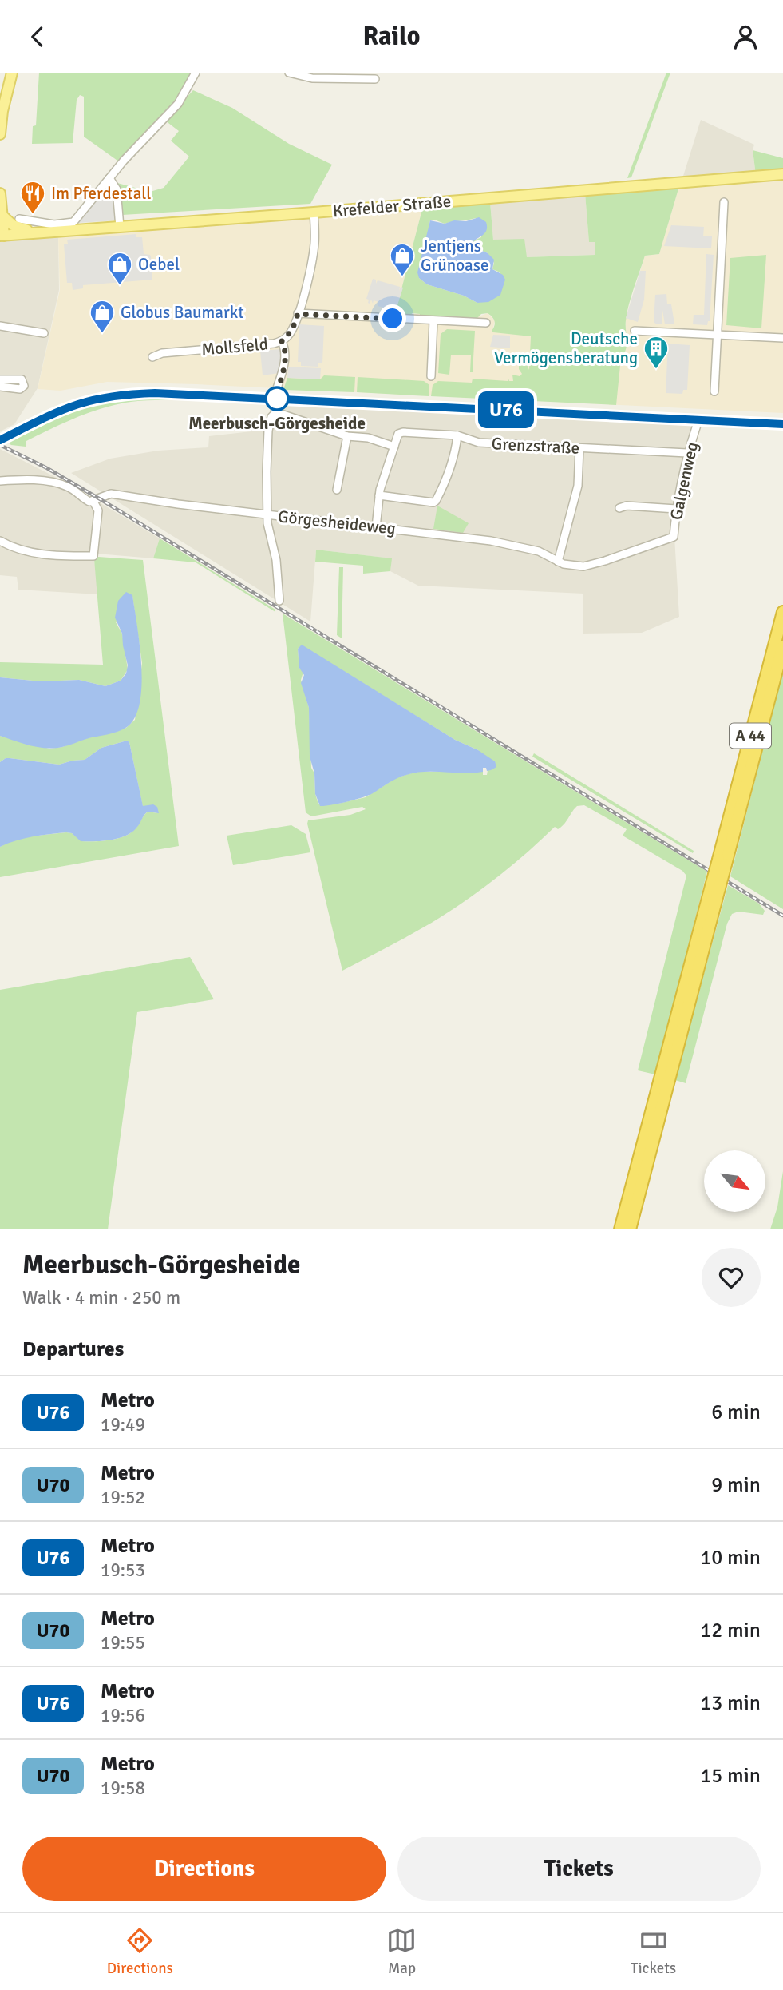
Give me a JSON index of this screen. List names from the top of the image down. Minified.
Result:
{"streets":{"highway":["A 44"],"main road":["Krefelder Straße"],"street":["Mollsfeld","Grenzstraße","Galgenweg","Görgesheideweg"]},"crossings":[["Krefelder Straße","Mollsfeld"],["Grenzstraße","Galgenweg"],["Galgenweg","Görgesheideweg"]],"places":{"restaurant":["Im Pferdestall"],"shop":["Jentjens Grünoase","Oebel","Globus Baumarkt"],"building":["Deutsche Vermögensberatung"],"other":["Meerbusch-Görgesheide"]},"lines":["metro line U76"],"north":"bottom right","page":{"header":"Railo","on_map":"U76","heading":[["Meerbusch-Görgesheide","Walk · 4 min · 250 m"],"Departures"],"list":[{"mark":"U76","name":"Metro","note":"19:49","value":"6 min"},{"mark":"U70","name":"Metro","note":"19:52","value":"9 min"},{"mark":"U76","name":"Metro","note":"19:53","value":"10 min"},{"mark":"U70","name":"Metro","note":"19:55","value":"12 min"},{"mark":"U76","name":"Metro","note":"19:56","value":"13 min"},{"mark":"U70","name":"Metro","note":"19:58","value":"15 min"}],"buttons":["Directions","Tickets"],"tabs":["Directions","Map","Tickets"]}}
